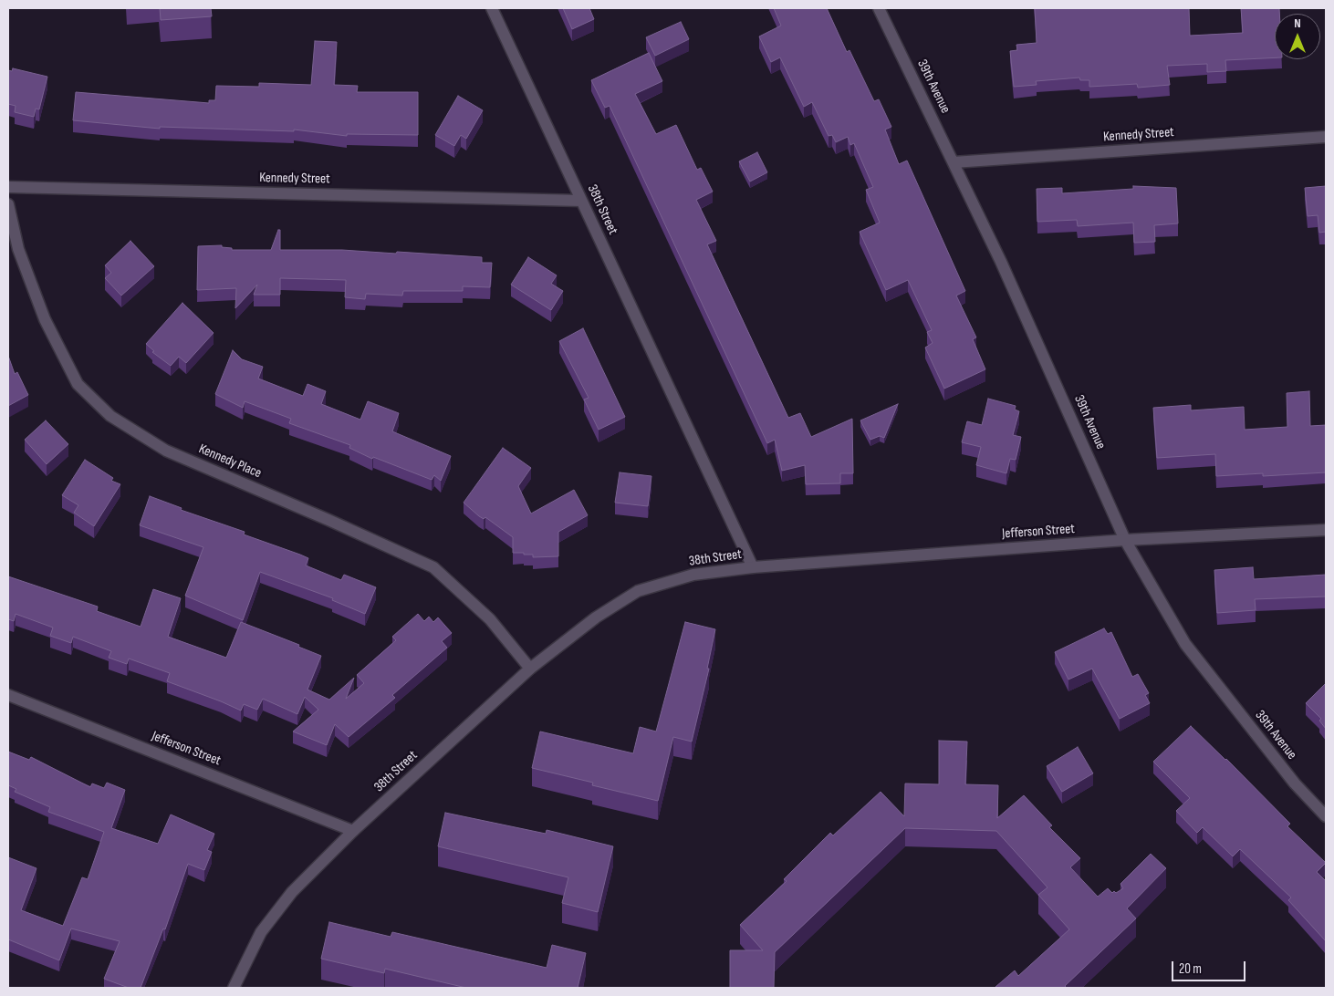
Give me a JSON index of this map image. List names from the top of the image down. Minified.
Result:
{"streets":{"street":["39th Avenue","Kennedy Street","38th Street","Kennedy Place","Jefferson Street"]},"crossings":[["39th Avenue","Kennedy Street"],["39th Avenue","Jefferson Street"],["Kennedy Street","38th Street"],["38th Street","Kennedy Place"],["38th Street","Jefferson Street"]],"scale_bar":"20 m","north":"top"}
